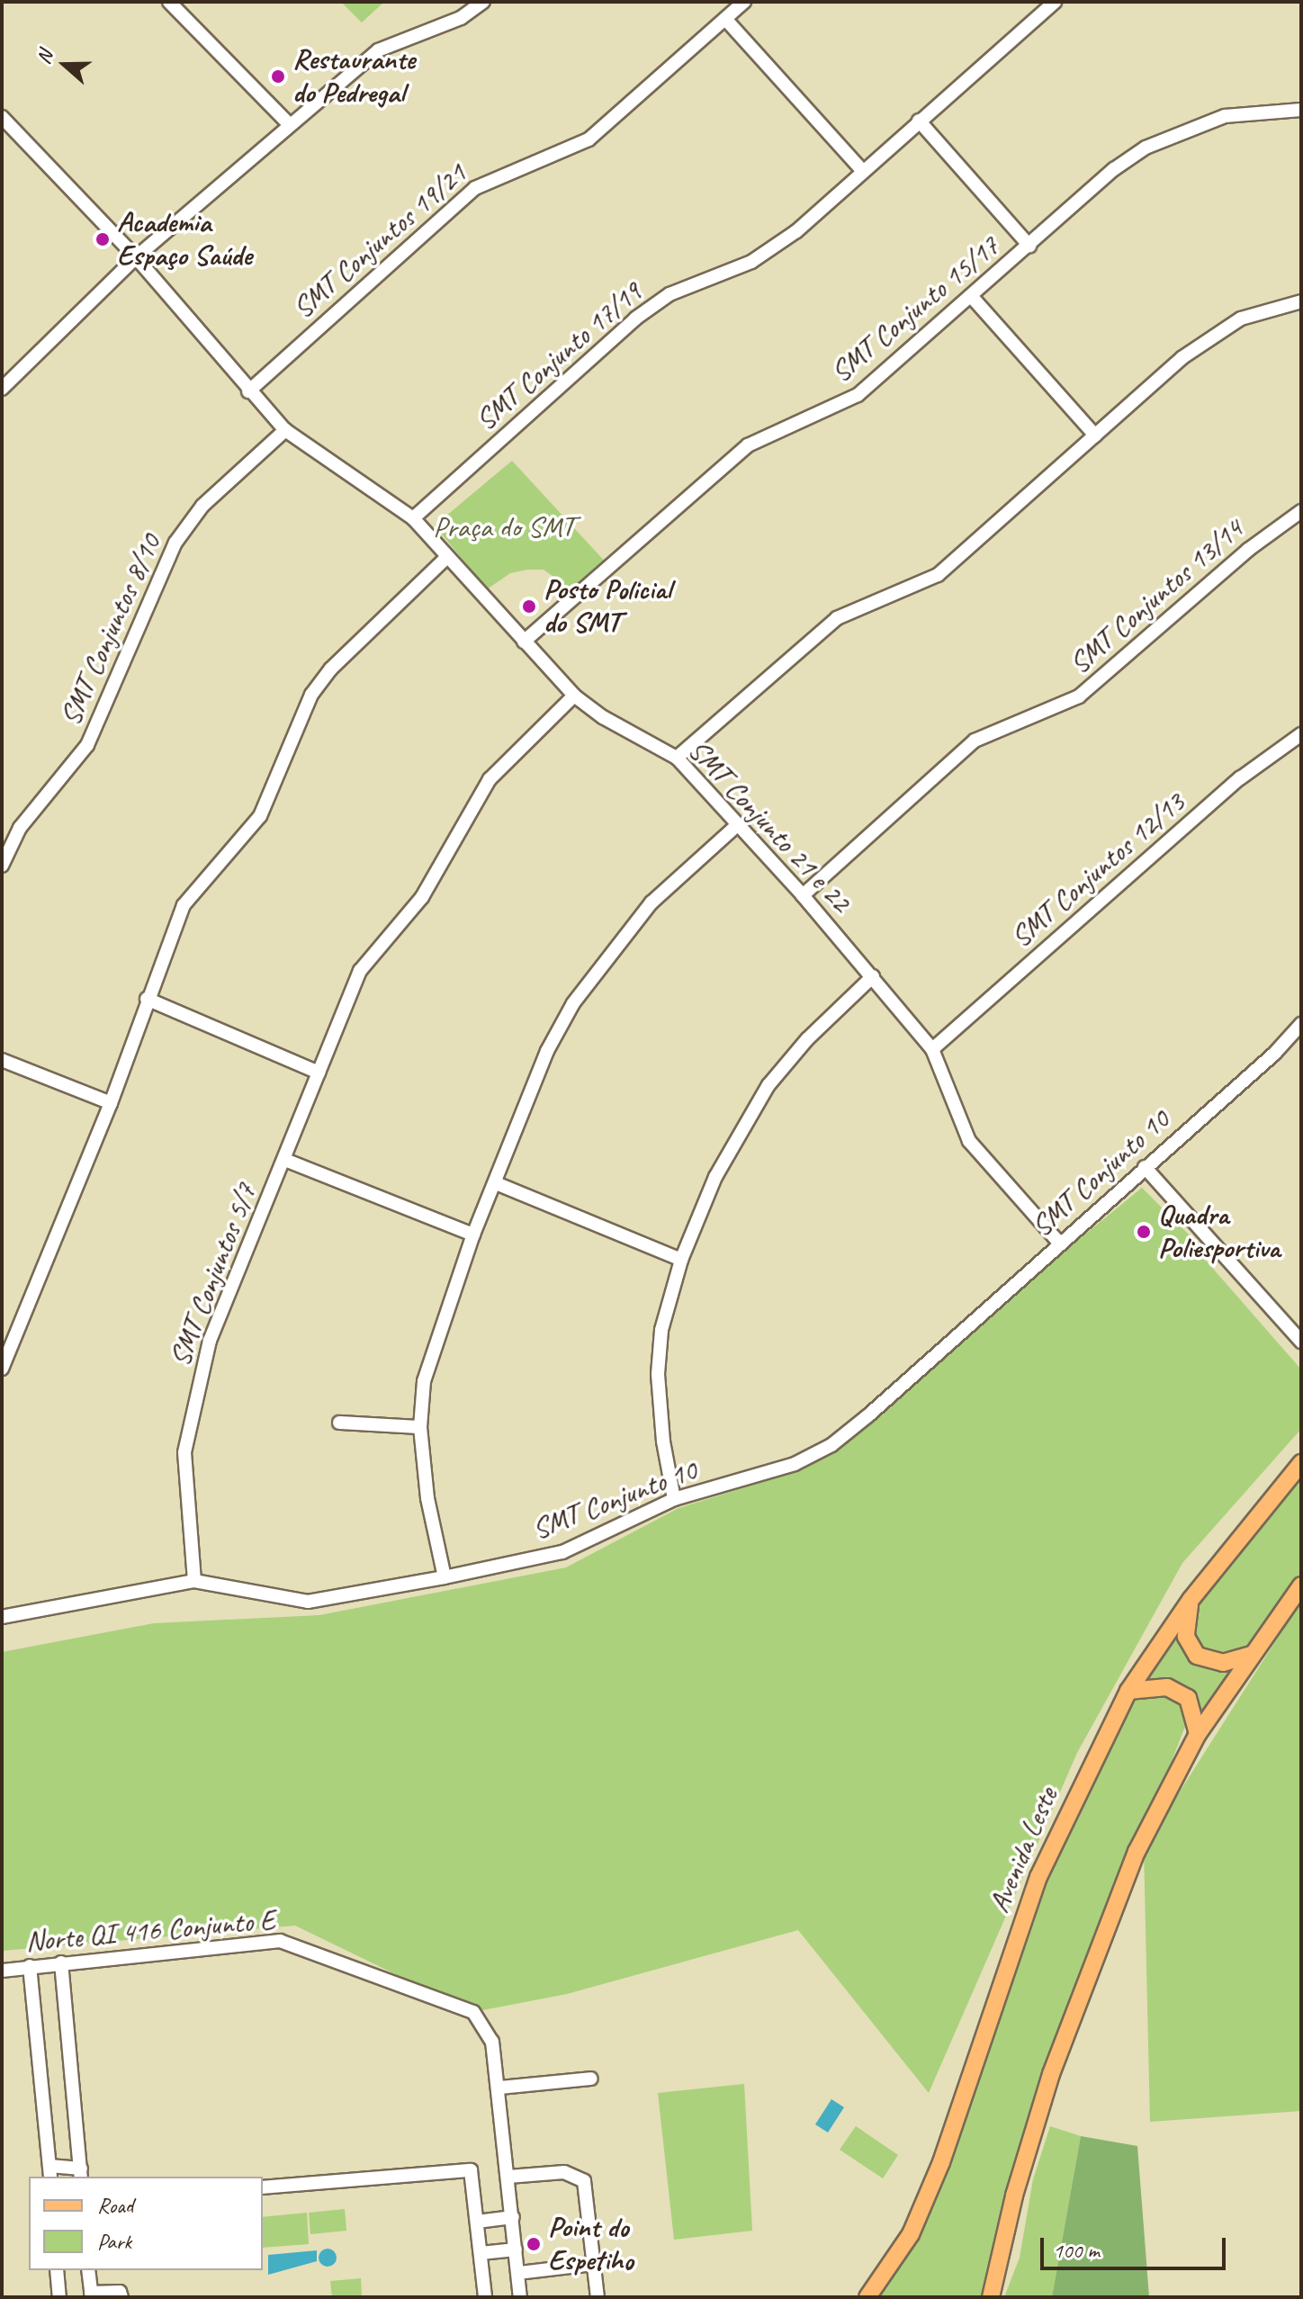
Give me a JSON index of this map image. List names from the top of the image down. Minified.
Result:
{"streets":{"main road":["Avenida Leste"],"street":["SMT Conjuntos 19/21","SMT Conjunto 15/17","SMT Conjunto 17/19","SMT Conjuntos 13/14","SMT Conjuntos 8/10","SMT Conjunto 21 e 22","SMT Conjuntos 12/13","SMT Conjunto 10","SMT Conjuntos 5/7","Norte QI 416 Conjunto E"]},"crossings":[["SMT Conjuntos 19/21","SMT Conjunto 21 e 22"],["SMT Conjunto 15/17","SMT Conjunto 21 e 22"],["SMT Conjunto 17/19","SMT Conjunto 21 e 22"],["SMT Conjuntos 13/14","SMT Conjunto 21 e 22"],["SMT Conjuntos 8/10","SMT Conjunto 21 e 22"],["SMT Conjunto 21 e 22","SMT Conjuntos 12/13"],["SMT Conjunto 21 e 22","SMT Conjunto 10"],["SMT Conjunto 21 e 22","SMT Conjuntos 5/7"],["SMT Conjunto 10","SMT Conjuntos 5/7"]],"parks":["Praça do SMT"],"places":["Restaurante do Pedregal","Academia Espaço Saúde","Posto Policial do SMT","Quadra Poliesportiva","Point do Espetiho"],"legend":["Road","Park"],"scale_bar":"100 m","north":"left"}
